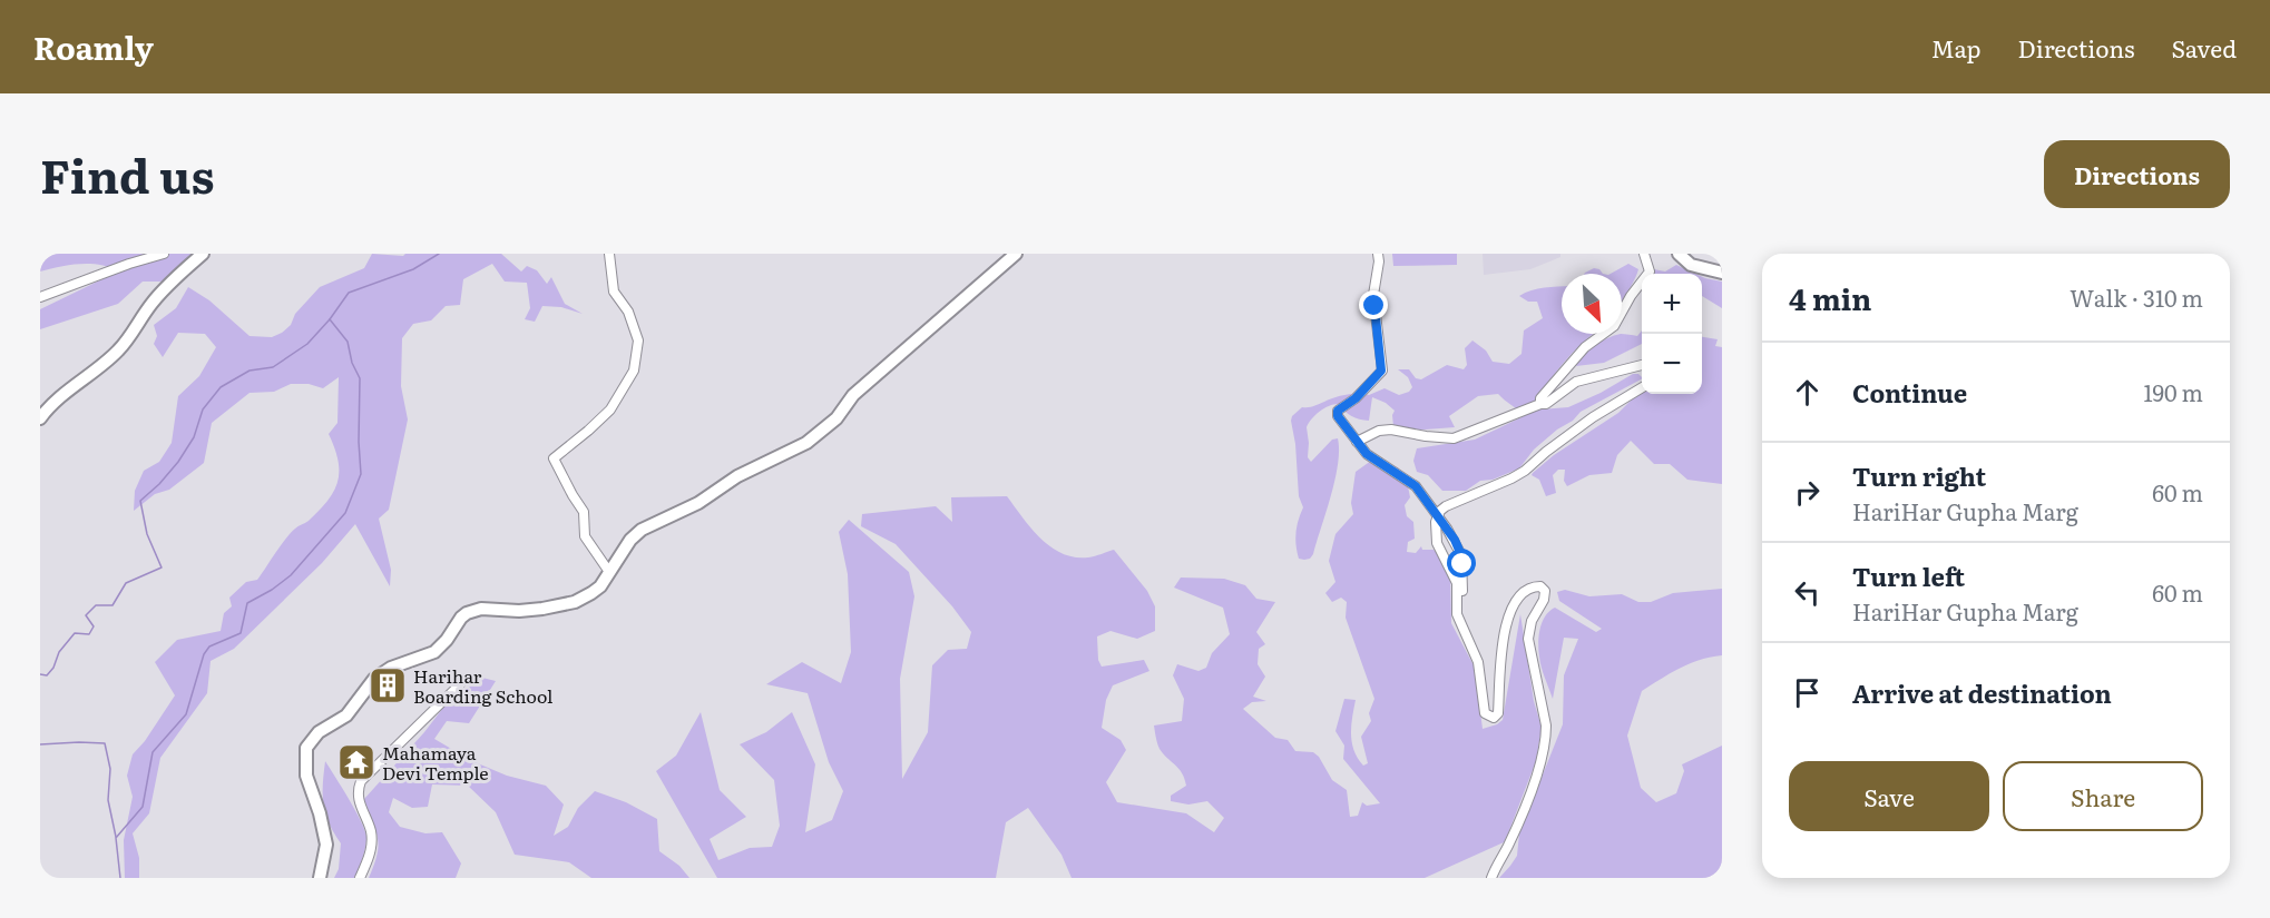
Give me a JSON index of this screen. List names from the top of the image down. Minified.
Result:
{"places":{"building":["Harihar Boarding School"],"temple":["Mahamaya Devi Temple"]},"north":"bottom right","page":{"header":"Roamly","nav":["Map","Directions","Saved"],"title":"Find us","buttons":["Directions",["Save","Share"]],"heading":["4 min","Walk · 310 m"],"map_buttons":["+","−"],"list":[["Continue","190 m"],["Turn right","HariHar Gupha Marg","60 m"],["Turn left","HariHar Gupha Marg","60 m"],"Arrive at destination"]}}
